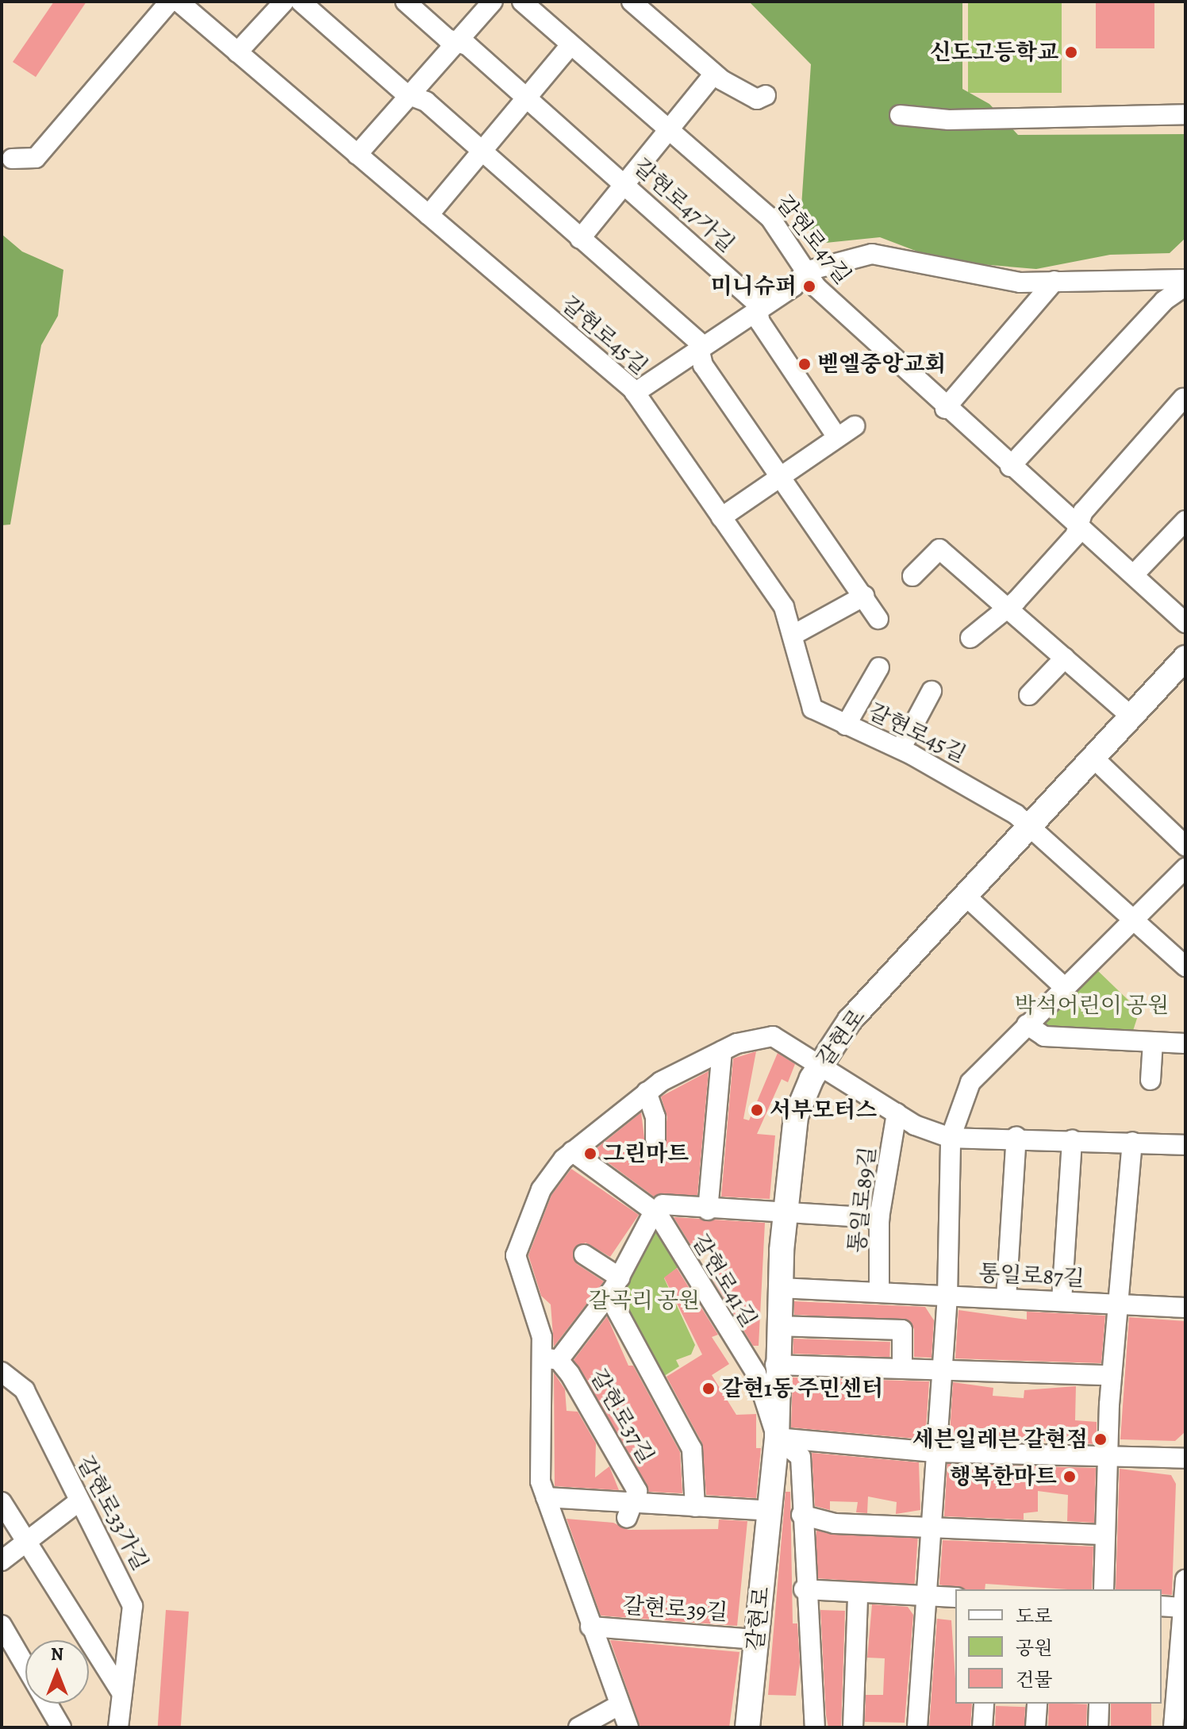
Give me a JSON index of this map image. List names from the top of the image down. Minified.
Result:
{"streets":{"main road":["갈현로"],"street":["갈현로47가길","갈현로47길","갈현로45길","통일로89길","통일로87길","갈현로41길","갈현로37길","갈현로33가길","갈현로39길"]},"crossings":[["갈현로45길","갈현로"],["갈현로","갈현로41길"],["갈현로","갈현로39길"],["갈현로41길","갈현로37길"],["갈현로37길","갈현로39길"]],"parks":["박석어린이 공원","갈곡리 공원"],"places":["신도고등학교","미니슈퍼","벧엘중앙교회","서부모터스","그린마트","갈현1동 주민센터","세븐일레븐 갈현점","행복한마트"],"legend":["도로","공원","건물"],"north":"top"}
